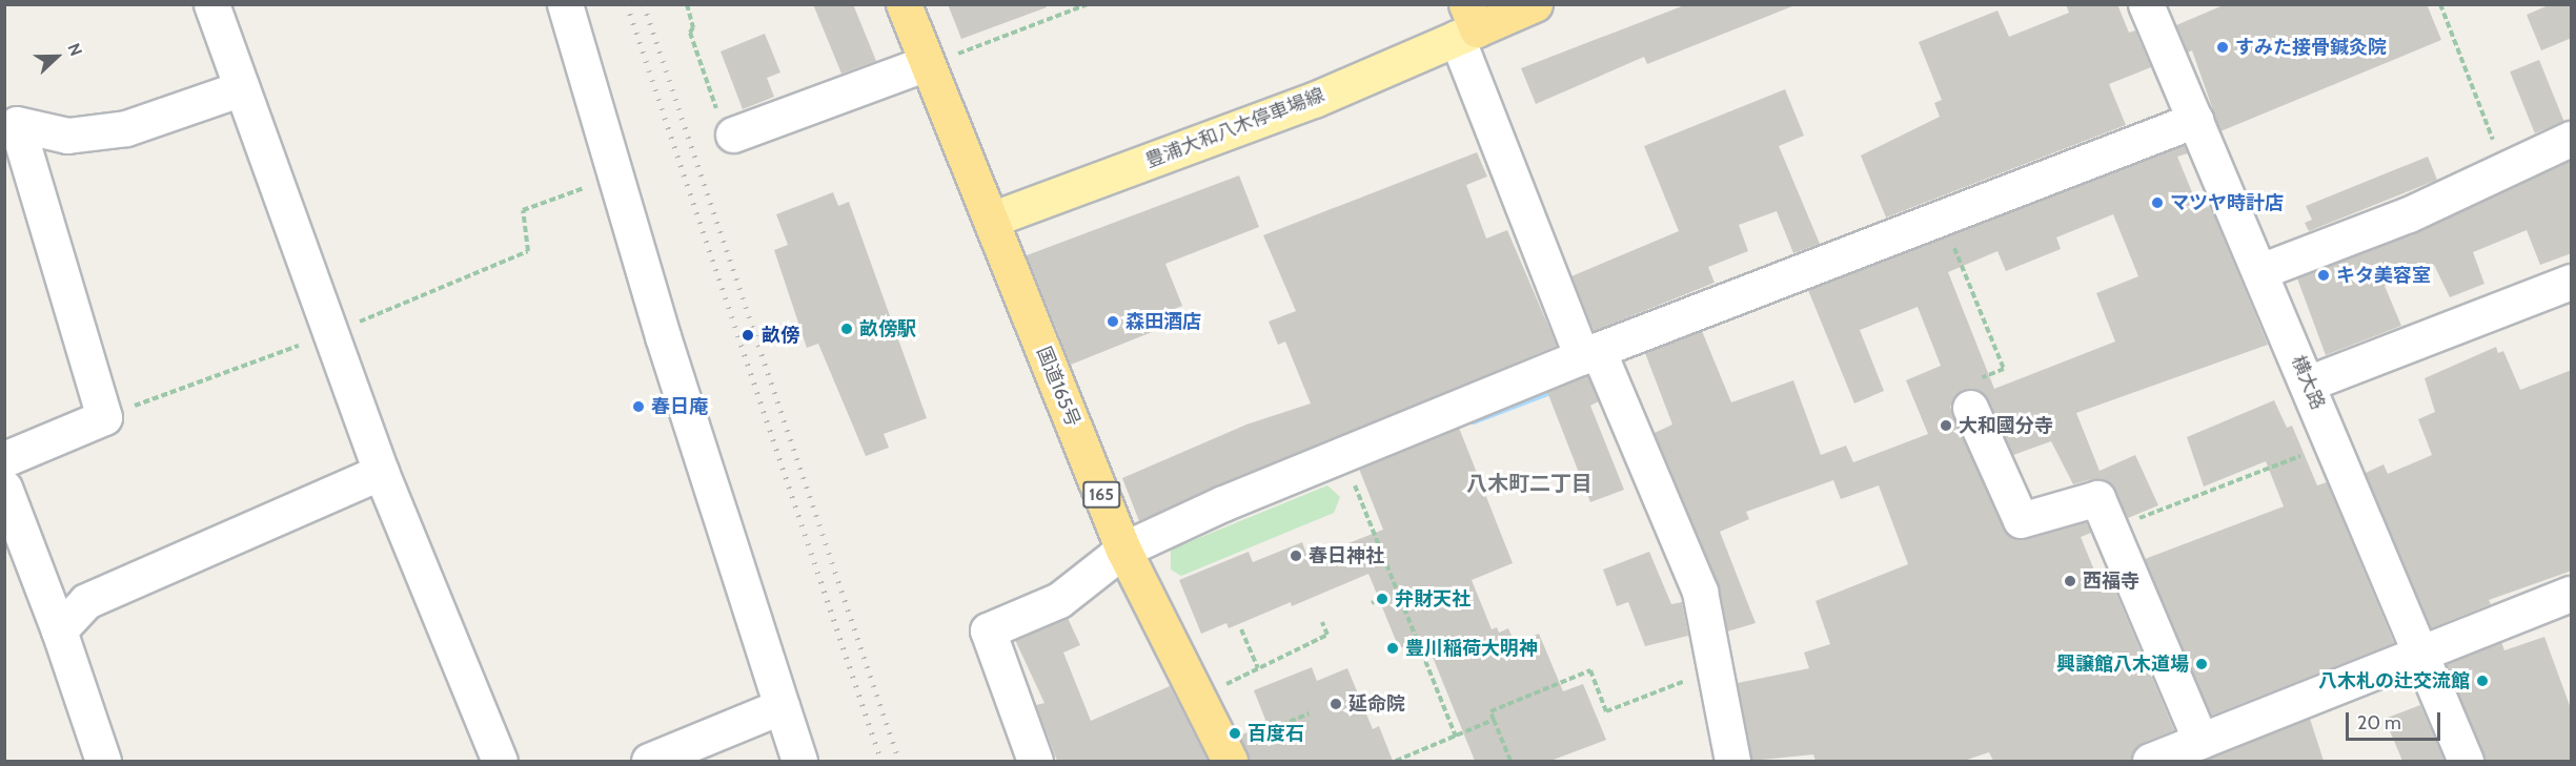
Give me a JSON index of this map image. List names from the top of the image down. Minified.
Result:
{"streets":{"highway":["国道165号","165"],"main road":["豊浦大和八木停車場線"],"street":["横大路"]},"crossings":[["豊浦大和八木停車場線","国道165号"]],"districts":["八木町二丁目"],"places":["すみた接骨鍼灸院","マツヤ時計店","キタ美容室","森田酒店","畝傍駅","畝傍","春日庵","大和國分寺","春日神社","西福寺","弁財天社","豊川稲荷大明神","興譲館八木道場","八木札の辻交流館","延命院","百度石"],"scale_bar":"20 m","north":"right"}
